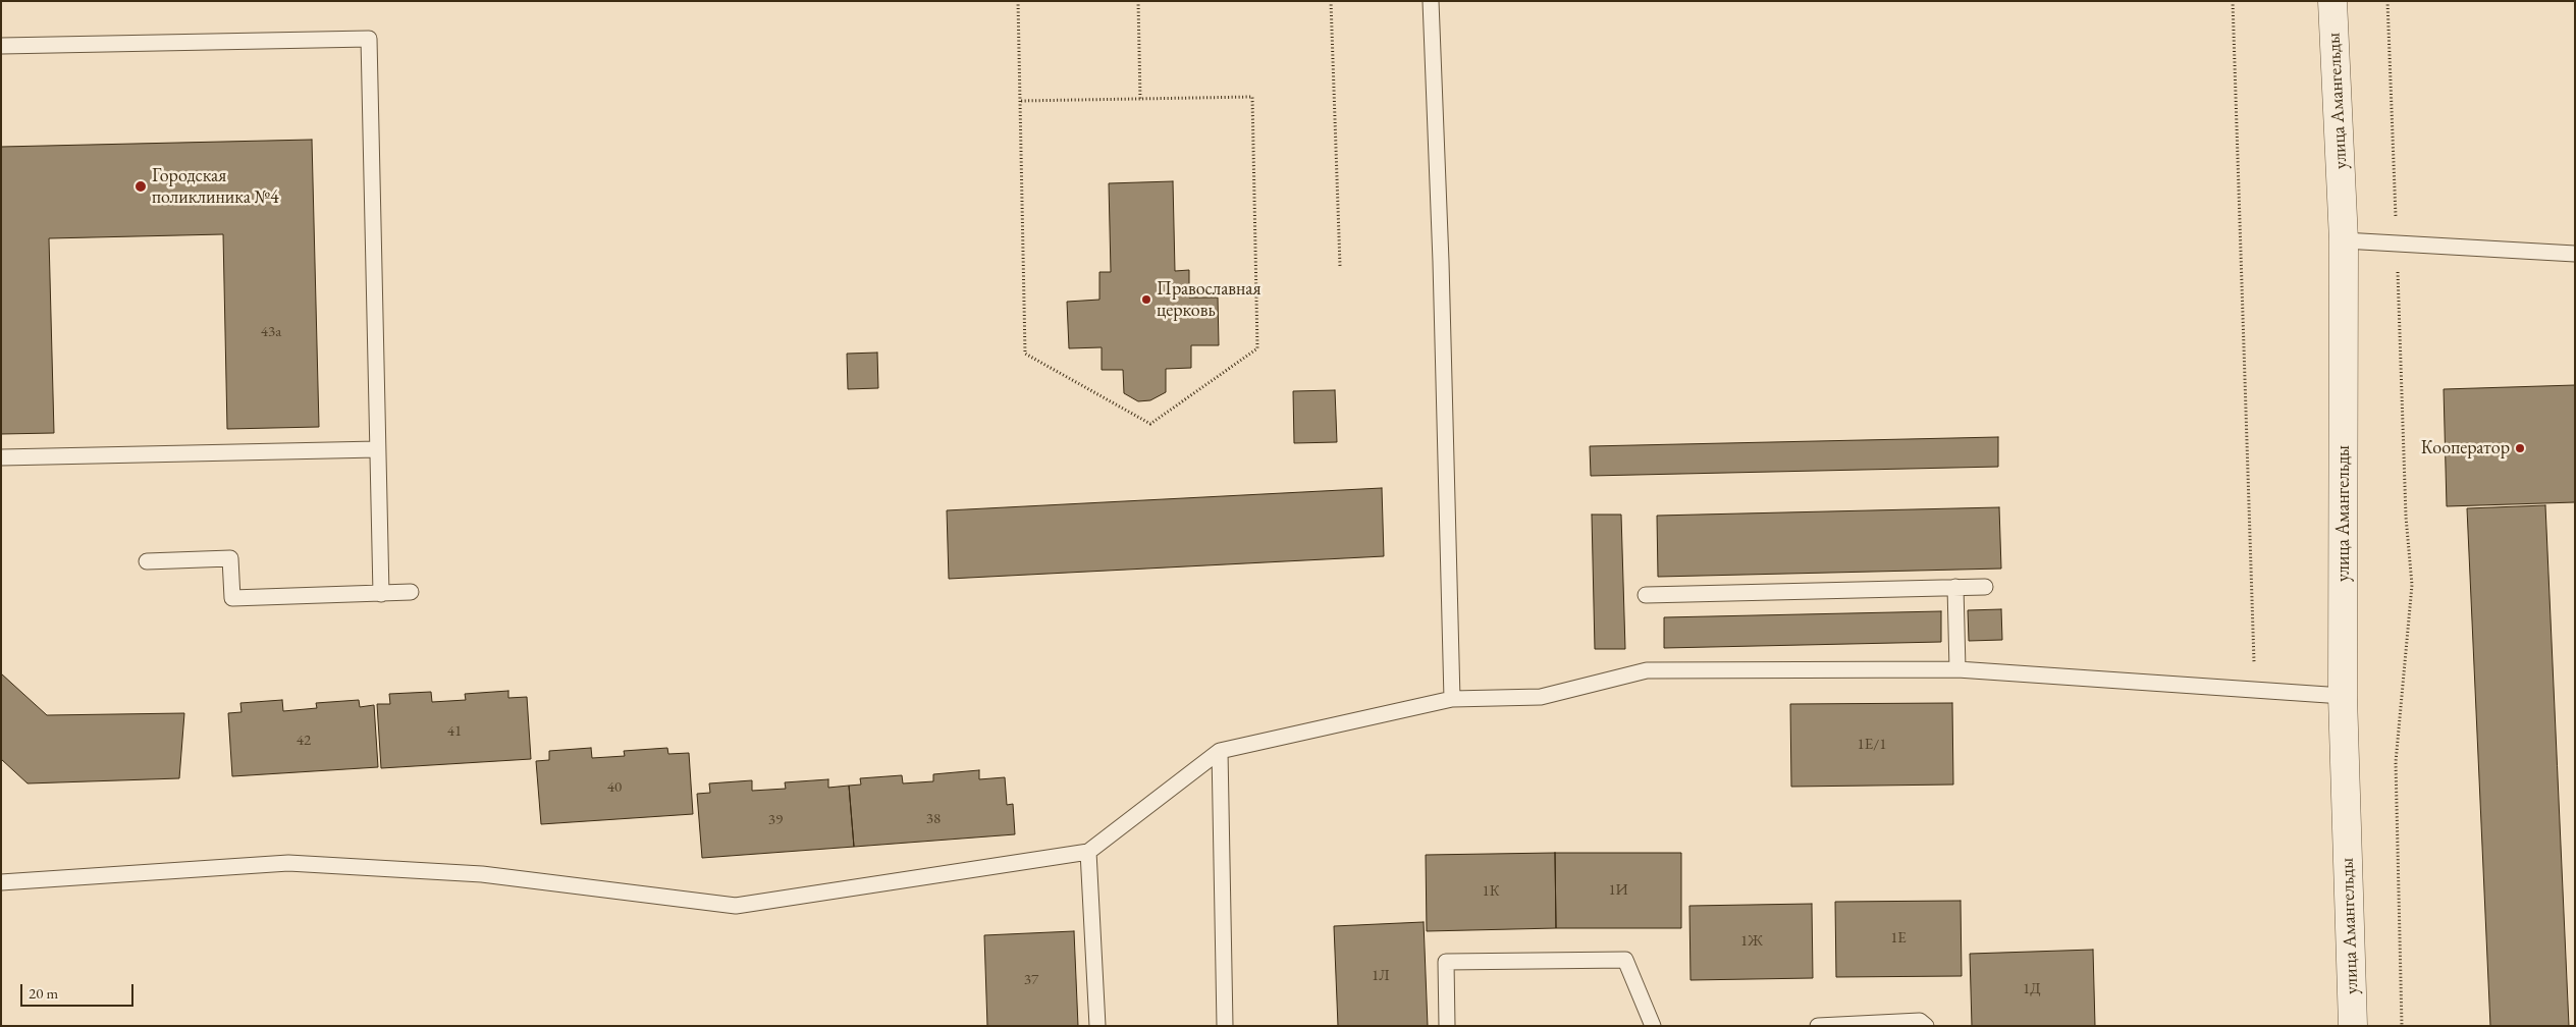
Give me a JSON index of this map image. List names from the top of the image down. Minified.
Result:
{"streets":{"street":["улица Амангельды"]},"places":["Городская поликлиника №4","Православная церковь","Кооператор"],"house_numbers":["43а","41","42","1Е/1","40","38","39","1И","1К","1Е","1Ж","1Л","37","1Д"],"scale_bar":"20 m"}
